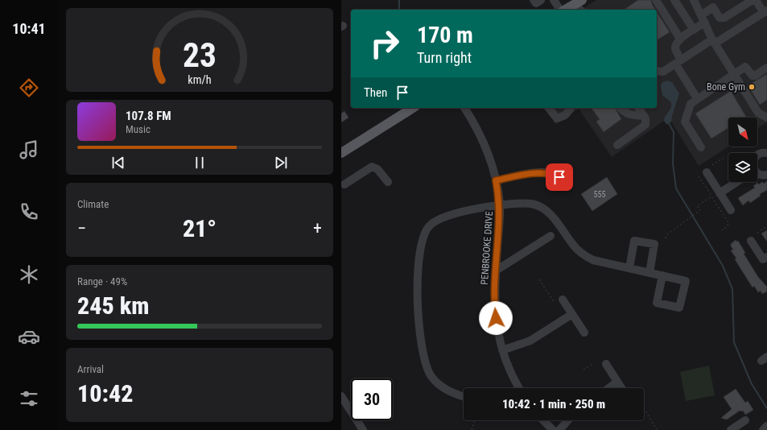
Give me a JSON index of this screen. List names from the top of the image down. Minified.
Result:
{"streets":{"street":["PENBROOKE DRIVE"]},"places":["Bone Gym"],"house_numbers":["555"],"north":"bottom right","page":{"tabs":"10:41","turn":["170 m","Turn right"],"then":"Then","song":["107.8 FM","Music"],"tile":["Climate",["Range · 49%","245 km"],["Arrival","10:42"]],"heat":["−","21°","+"],"limit":"30","trip":"10:42 · 1 min · 250 m","gauge":["23","km/h"]}}
